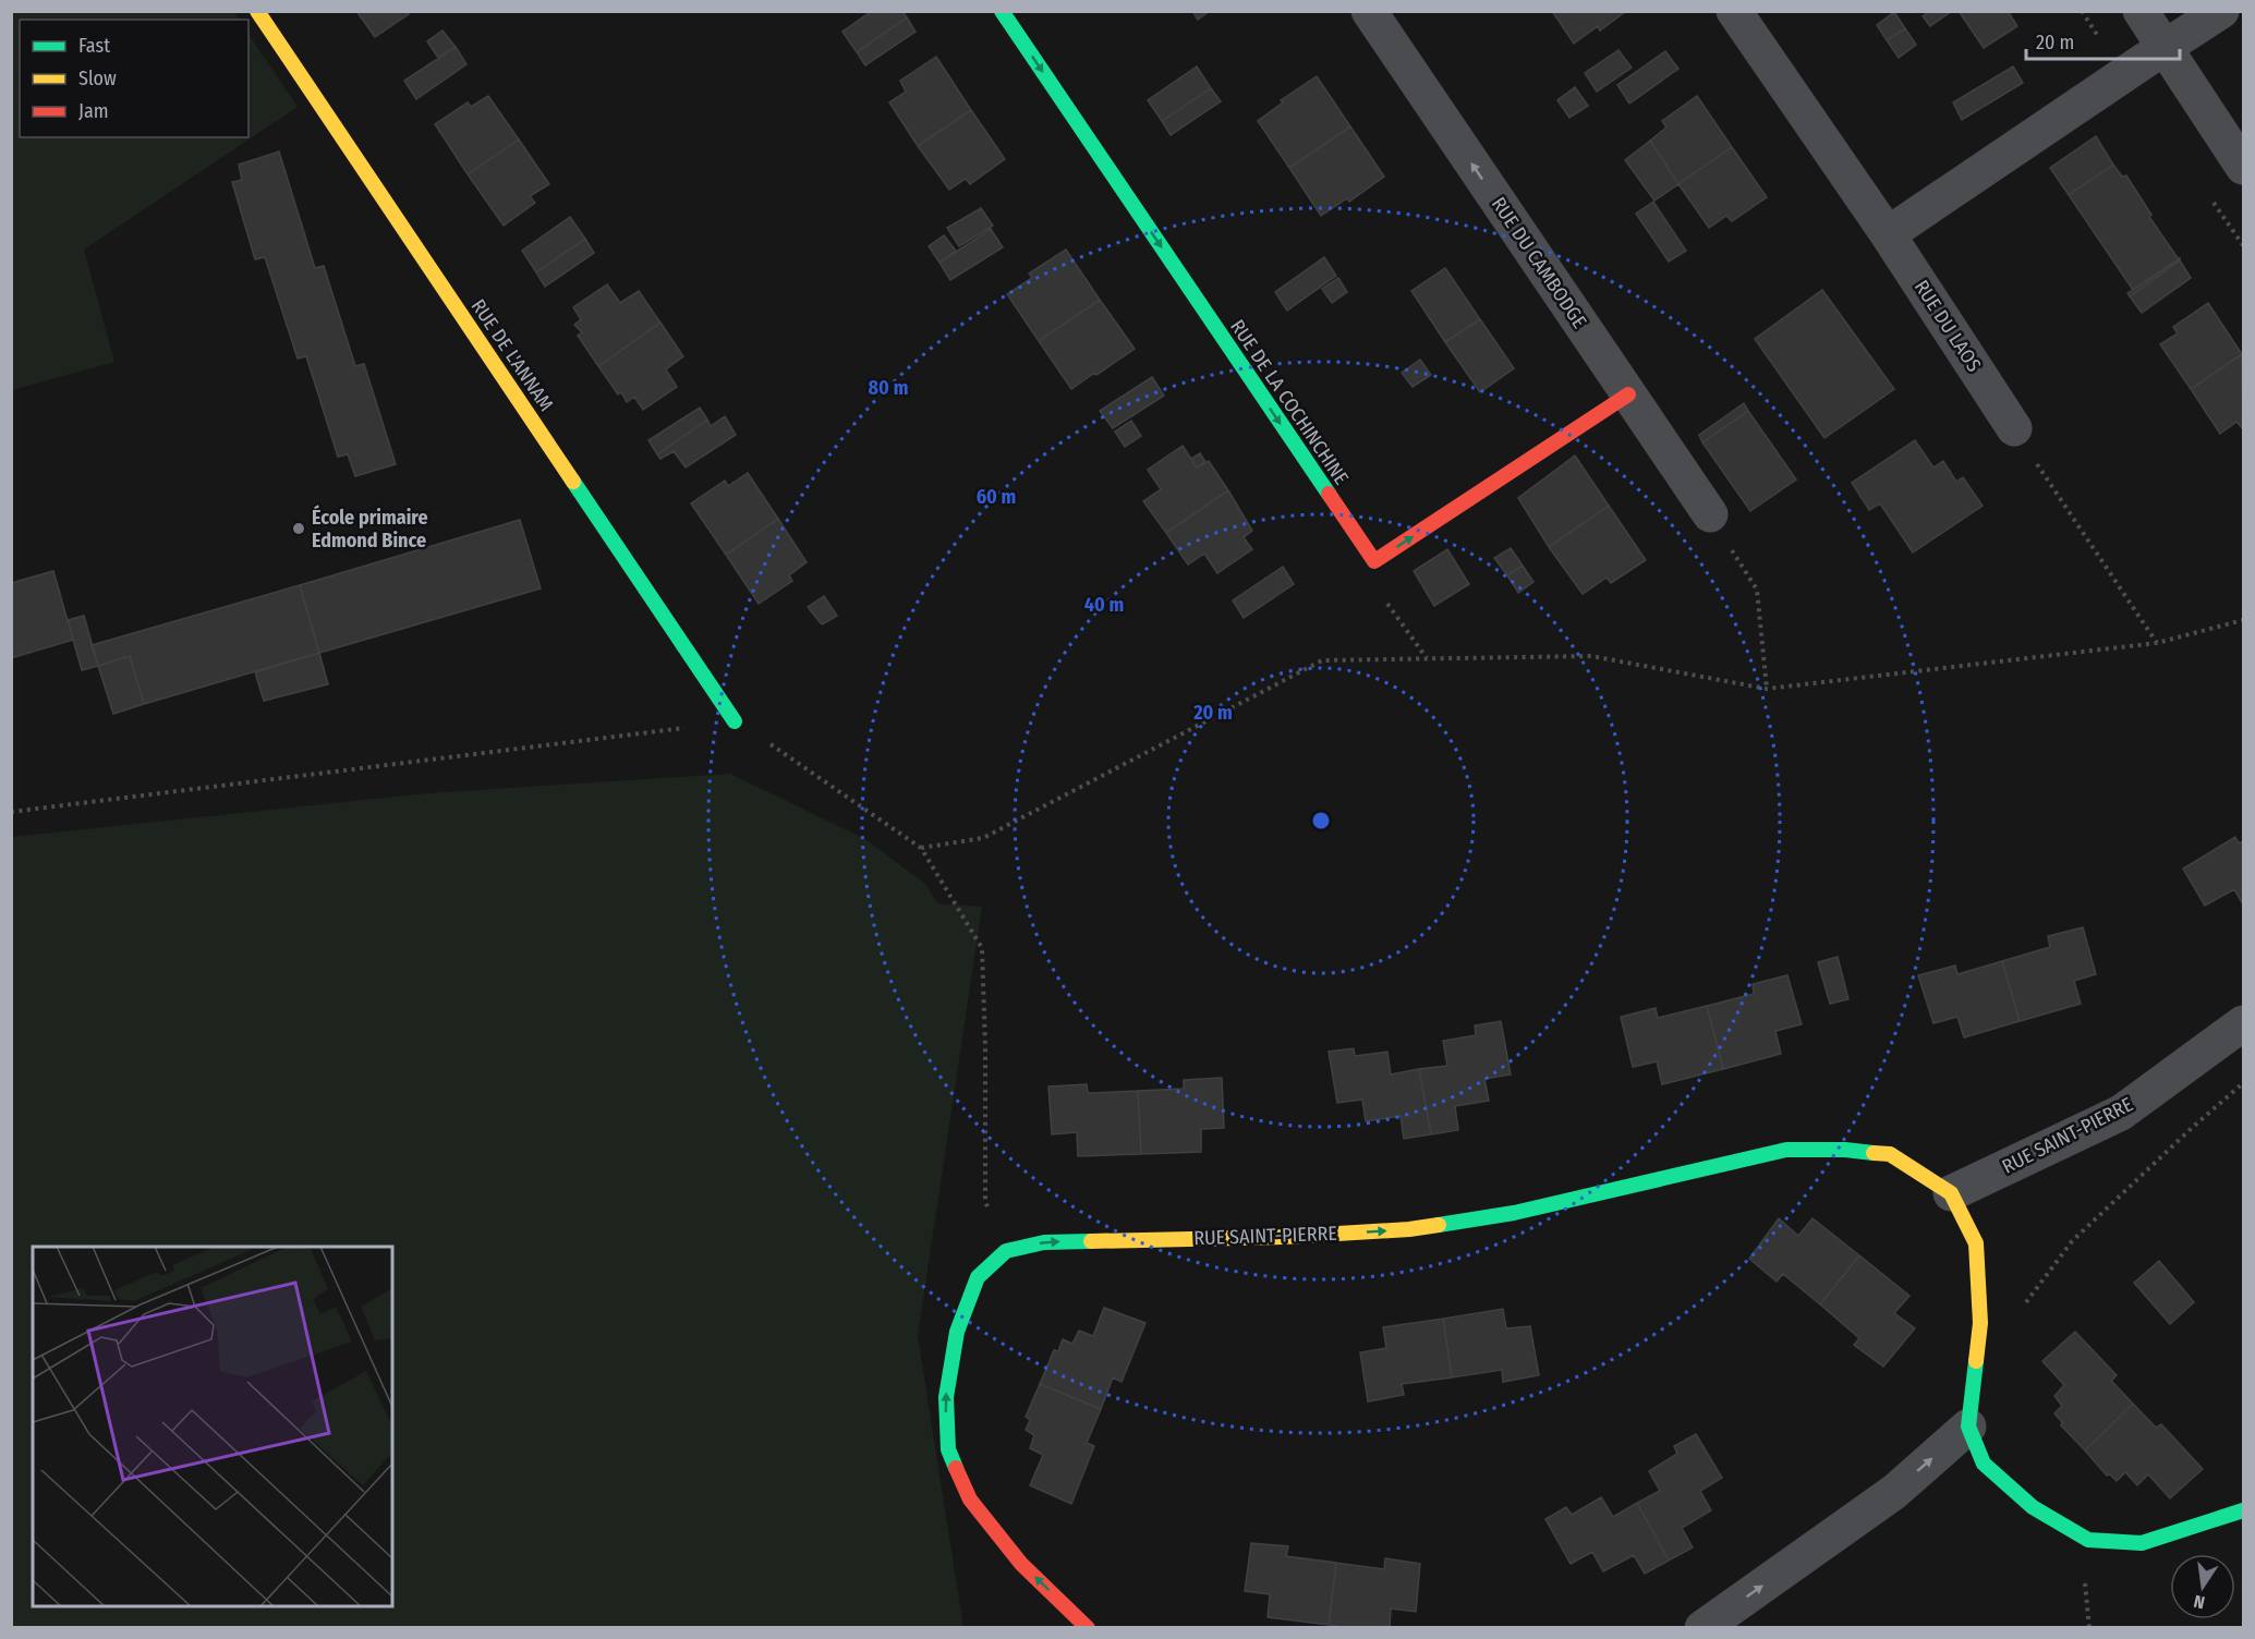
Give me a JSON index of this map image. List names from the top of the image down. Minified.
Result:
{"streets":{"street":["RUE DU CAMBODGE","RUE DU LAOS","RUE DE L'ANNAM","RUE DE LA COCHINCHINE","RUE SAINT-PIERRE"]},"one_way":["RUE DU CAMBODGE","RUE DE LA COCHINCHINE"],"places":["École primaire Edmond Bince"],"legend":["Fast","Slow","Jam"],"scale_bar":"20 m","north":"bottom","rings":["80 m","60 m","40 m","20 m"]}
